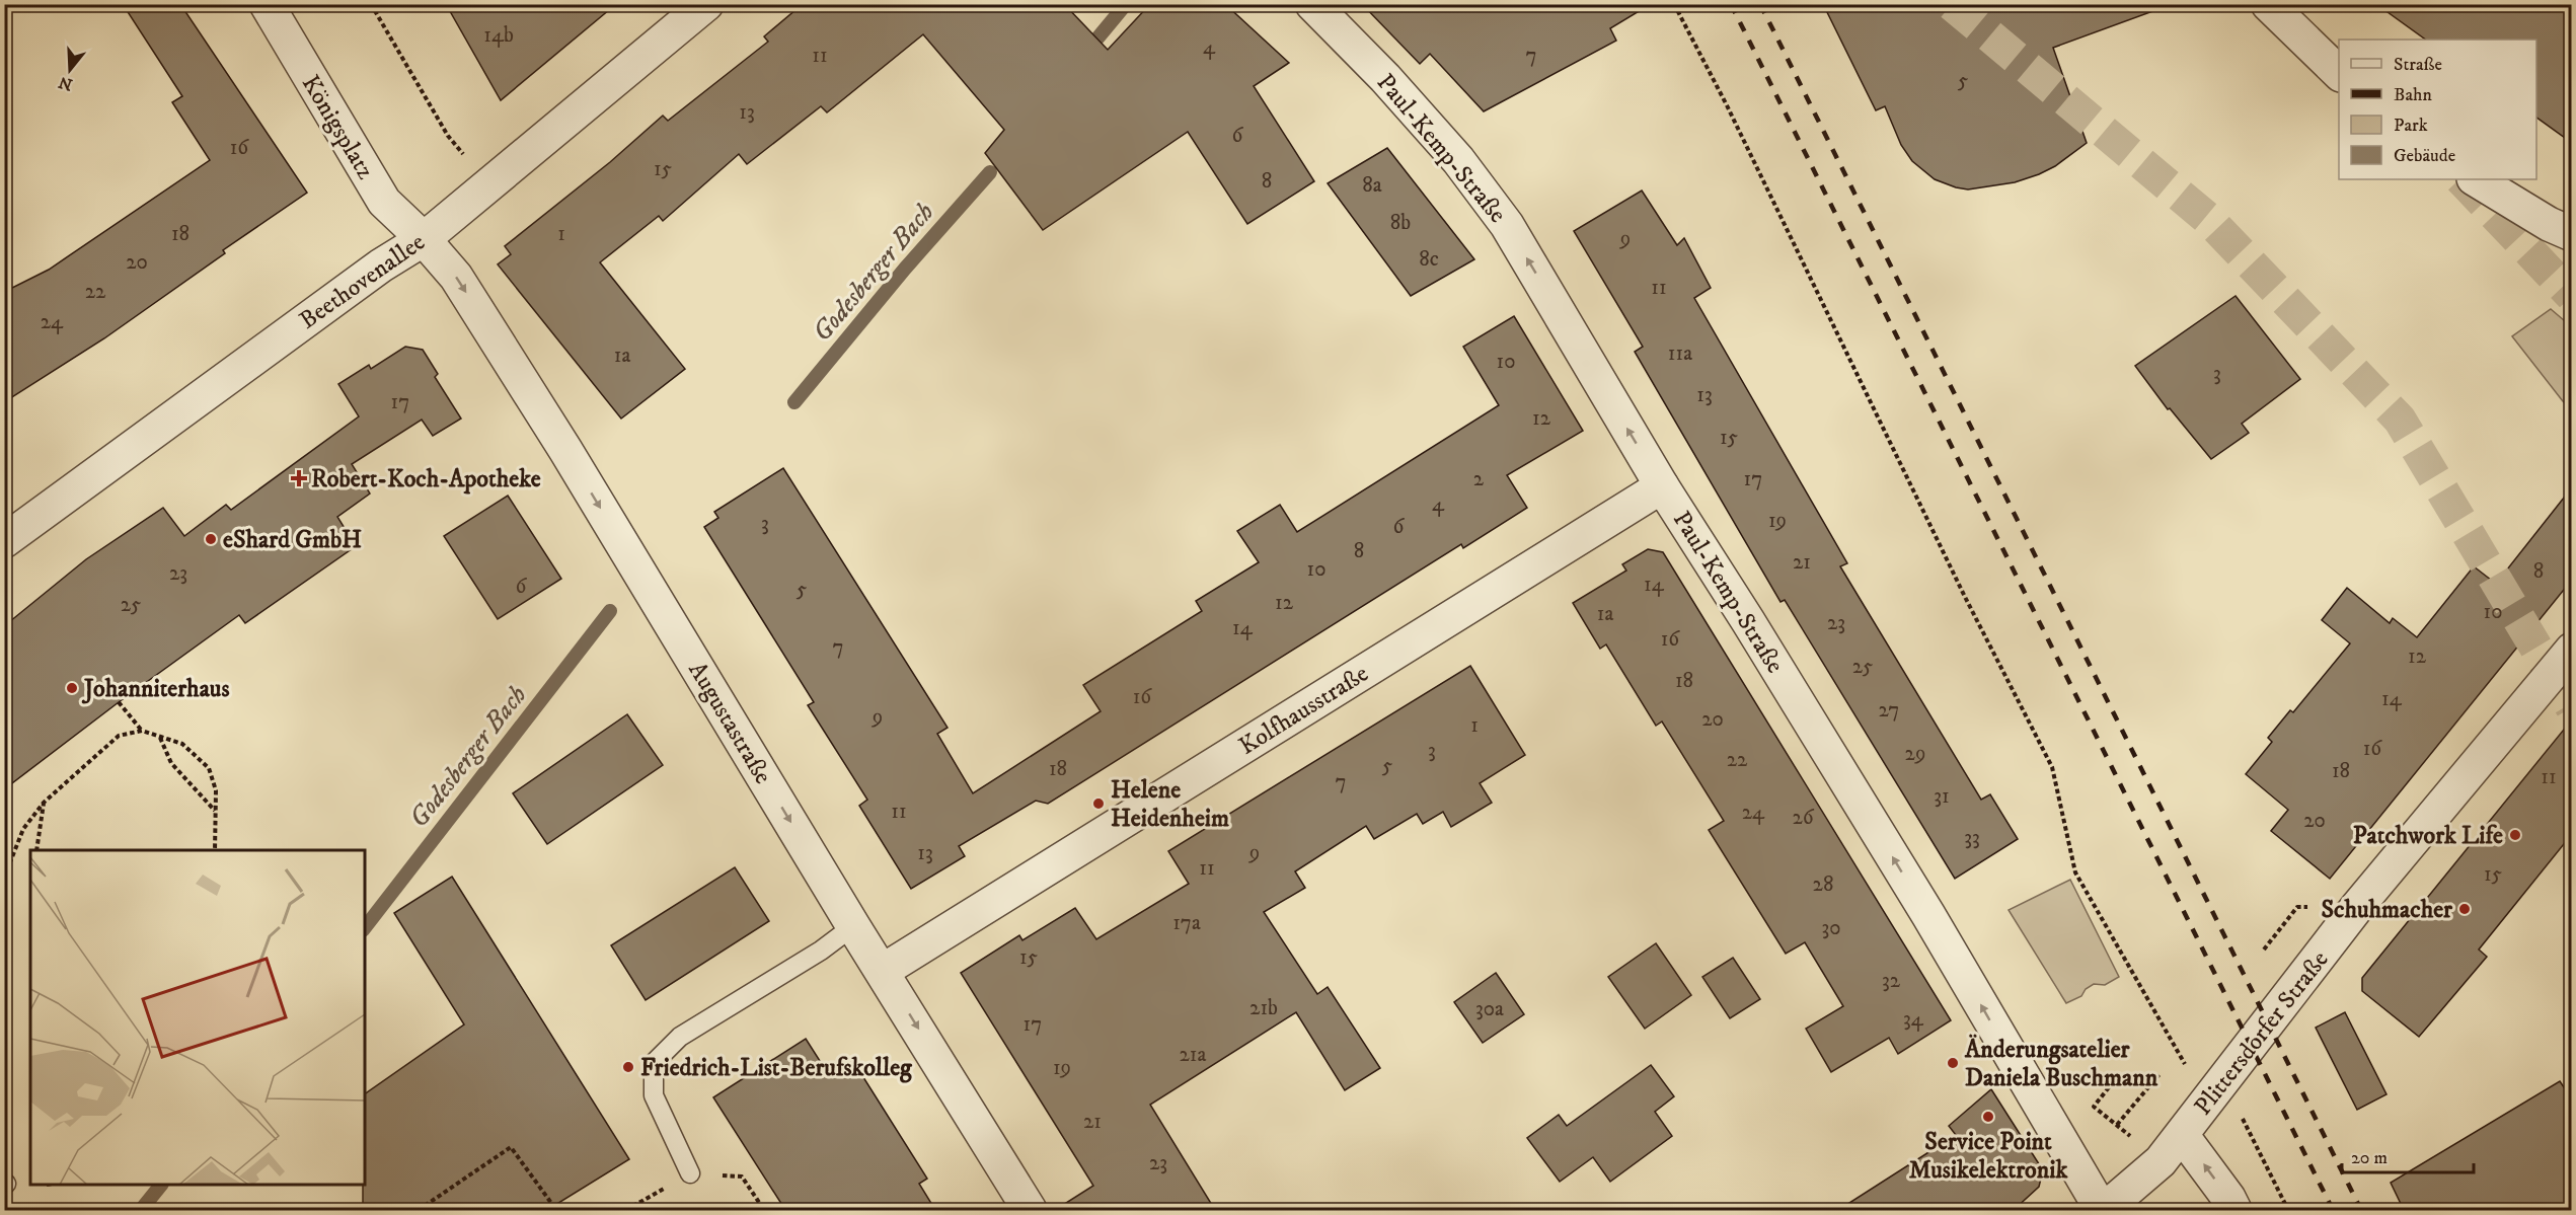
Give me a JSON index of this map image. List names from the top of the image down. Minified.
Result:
{"streets":{"street":["Königsplatz","Paul-Kemp-Straße","Beethovenallee","Kolfhausstraße","Augustastraße","Plittersdorfer Straße"]},"crossings":[["Königsplatz","Beethovenallee"],["Königsplatz","Augustastraße"],["Paul-Kemp-Straße","Kolfhausstraße"],["Paul-Kemp-Straße","Plittersdorfer Straße"],["Beethovenallee","Augustastraße"],["Kolfhausstraße","Augustastraße"]],"one_way":["Paul-Kemp-Straße","Augustastraße"],"water":["Godesberger Bach"],"places":{"health":["Robert-Koch-Apotheke"],"other":["eShard GmbH","Johanniterhaus","Helene Heidenheim","Patchwork Life","Schuhmacher","Änderungsatelier Daniela Buschmann","Friedrich-List-Berufskolleg","Service Point Musikelektronik"]},"house_numbers":["14b","4","11","7","5","13","6","16","15","8","8a","8b","18","1","9","8c","20","11","22","24","11a","1a","10","3","13","17","12","15","2","17","4","19","3","6","8","21","10","8","23","14","6","5","12","25","10","1a","23","14","16","7","12","25","18","16","14","27","9","20","1","16","3","29","22","5","18","18","11","7","31","11","24","26","20","33","13","9","11","15","28","17a","30","15","32","21b","30a","34","17","21a","19","21","23"],"legend":["Straße","Bahn","Park","Gebäude"],"scale_bar":"20 m","north":"bottom"}
